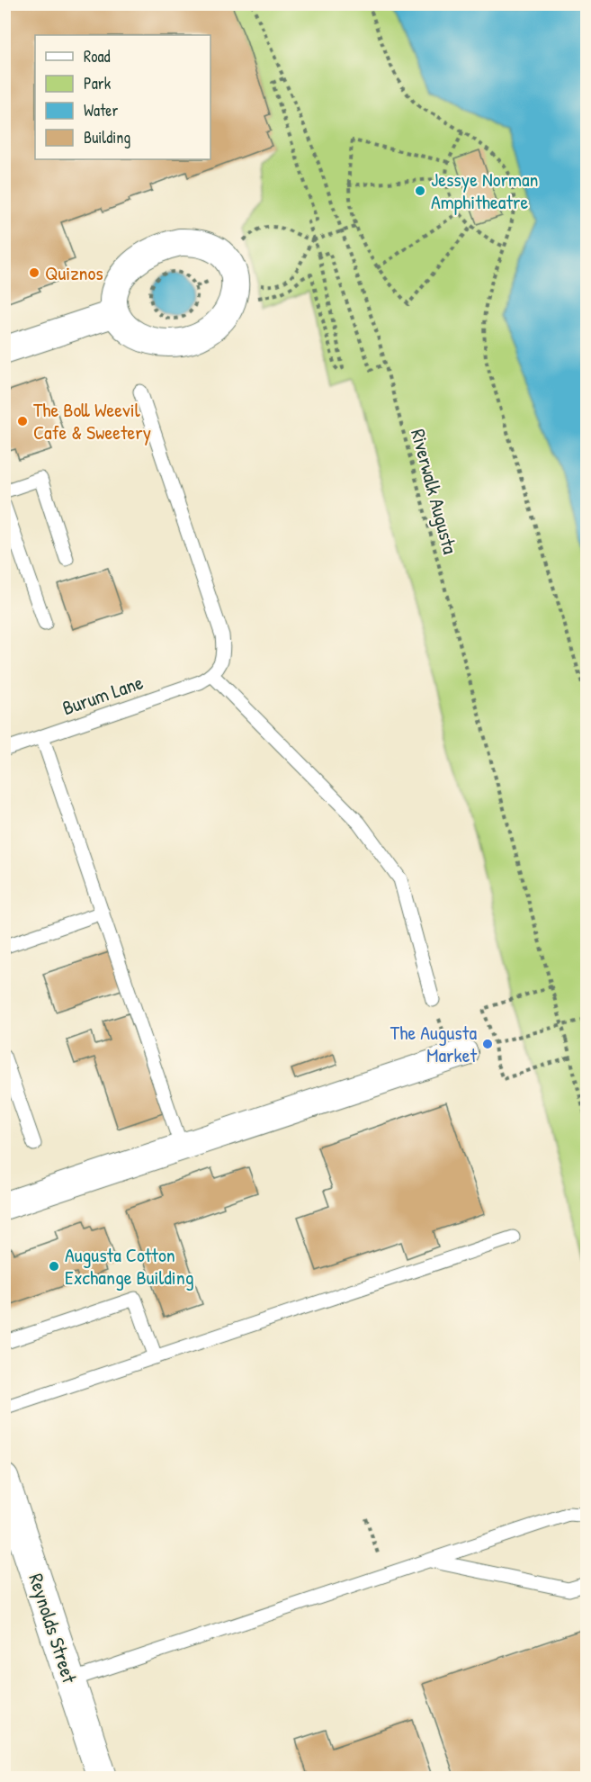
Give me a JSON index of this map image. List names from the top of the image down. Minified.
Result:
{"streets":{"main road":["Reynolds Street"],"lane":["Burum Lane"],"path":["Riverwalk Augusta"]},"places":["Jessye Norman Amphitheatre","Quiznos","The Boll Weevil Cafe & Sweetery","The Augusta Market","Augusta Cotton Exchange Building"],"legend":["Road","Park","Water","Building"]}
